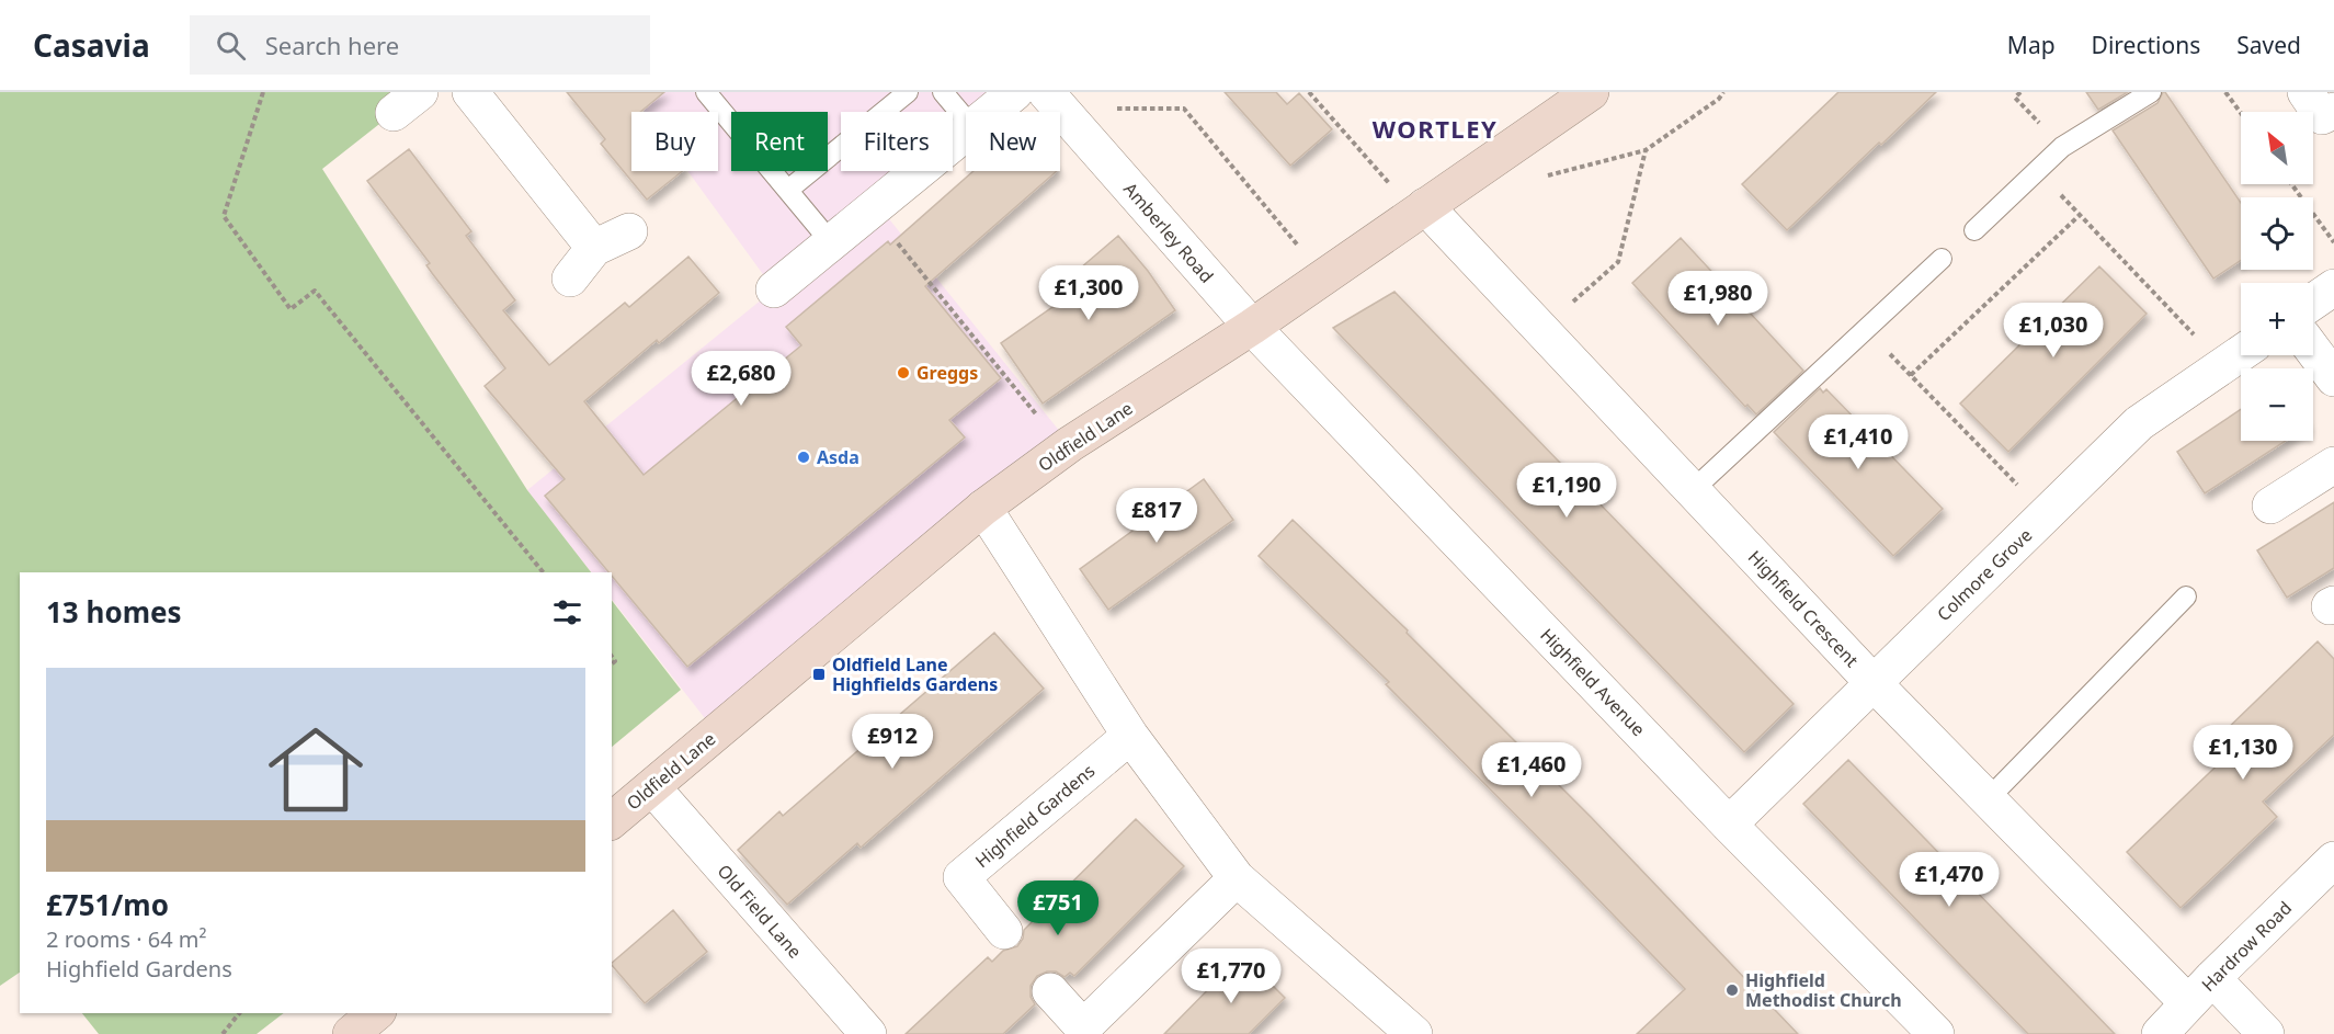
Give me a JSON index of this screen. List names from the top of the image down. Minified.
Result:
{"streets":{"street":["Amberley Road","Oldfield Lane","Colmore Grove","Highfield Crescent","Highfield Avenue","Highfield Gardens","Old Field Lane","Hardrow Road"]},"crossings":[["Amberley Road","Oldfield Lane"],["Amberley Road","Highfield Avenue"],["Oldfield Lane","Highfield Crescent"],["Oldfield Lane","Highfield Avenue"],["Oldfield Lane","Old Field Lane"],["Colmore Grove","Highfield Crescent"],["Colmore Grove","Highfield Avenue"],["Highfield Crescent","Hardrow Road"]],"districts":["WORTLEY"],"places":{"other":["Greggs","Asda","Highfield Methodist Church"],"transit":["Oldfield Lane Highfields Gardens"]},"north":"top left","page":{"header":"Casavia","search":"Search here","nav":["Map","Directions","Saved"],"map_buttons":["+","−"],"chip":["Buy","Rent","Filters","New"],"price":["£1,300","£1,980","£1,030","£2,680","£1,410","£1,190","£817","£912","£1,130","£1,460","£1,470","£751","£1,770"],"heading":"13 homes","list":[{"name":"£751/mo","note":"2 rooms · 64 m² · Highfield Gardens"}]}}
